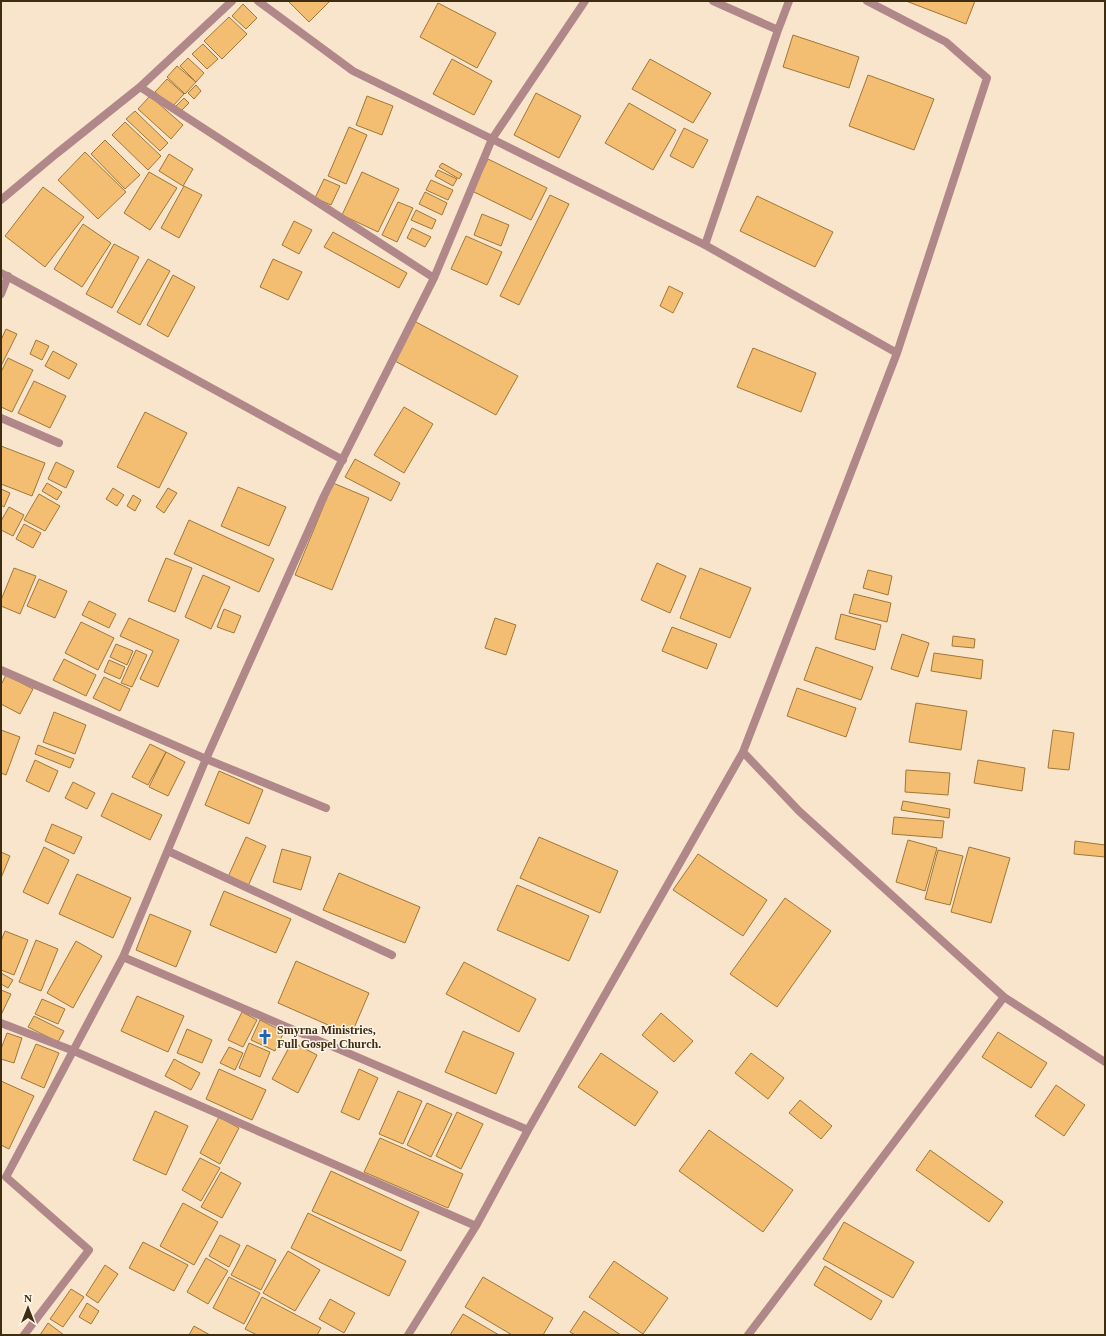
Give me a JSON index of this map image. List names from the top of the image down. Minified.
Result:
{"places":{"church":["Smyrna Ministries, Full Gospel Church."]},"north":"top"}
